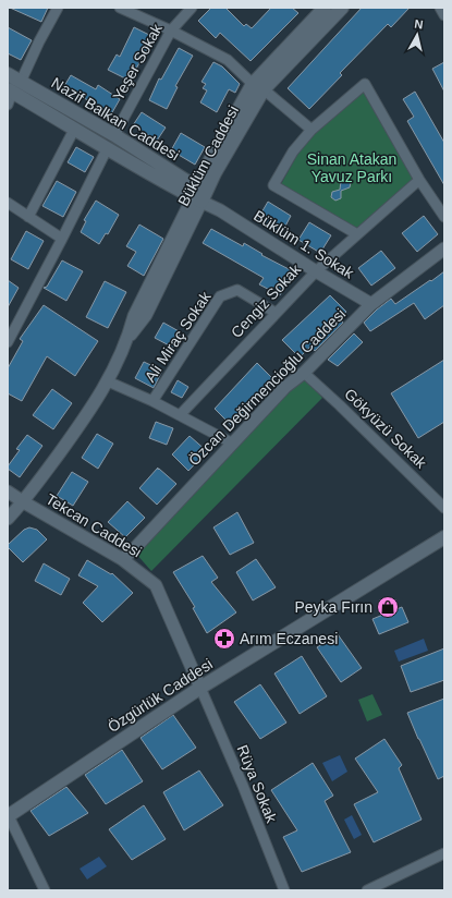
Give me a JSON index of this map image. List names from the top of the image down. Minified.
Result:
{"streets":{"main road":["Nazif Balkan Caddesi","Büklüm Caddesi","Özgürlük Caddesi"],"street":["Yeşer Sokak","Büklüm 1. Sokak","Cengiz Sokak","Ali Miraç Sokak","Özcan Değirmencioğlu Caddesi","Gökyüzü Sokak","Tekcan Caddesi","Rüya Sokak"]},"crossings":[["Yeşer Sokak","Nazif Balkan Caddesi"],["Nazif Balkan Caddesi","Büklüm Caddesi"],["Nazif Balkan Caddesi","Büklüm 1. Sokak"],["Büklüm Caddesi","Büklüm 1. Sokak"],["Büklüm Caddesi","Tekcan Caddesi"],["Büklüm 1. Sokak","Cengiz Sokak"],["Büklüm 1. Sokak","Özcan Değirmencioğlu Caddesi"],["Cengiz Sokak","Ali Miraç Sokak"],["Özcan Değirmencioğlu Caddesi","Gökyüzü Sokak"],["Özcan Değirmencioğlu Caddesi","Tekcan Caddesi"],["Tekcan Caddesi","Özgürlük Caddesi"],["Tekcan Caddesi","Rüya Sokak"],["Özgürlük Caddesi","Rüya Sokak"]],"parks":["Sinan Atakan Yavuz Parkı"],"places":{"shop":["Peyka Fırın"],"pharmacy":["Arım Eczanesi"]},"north":"top"}
